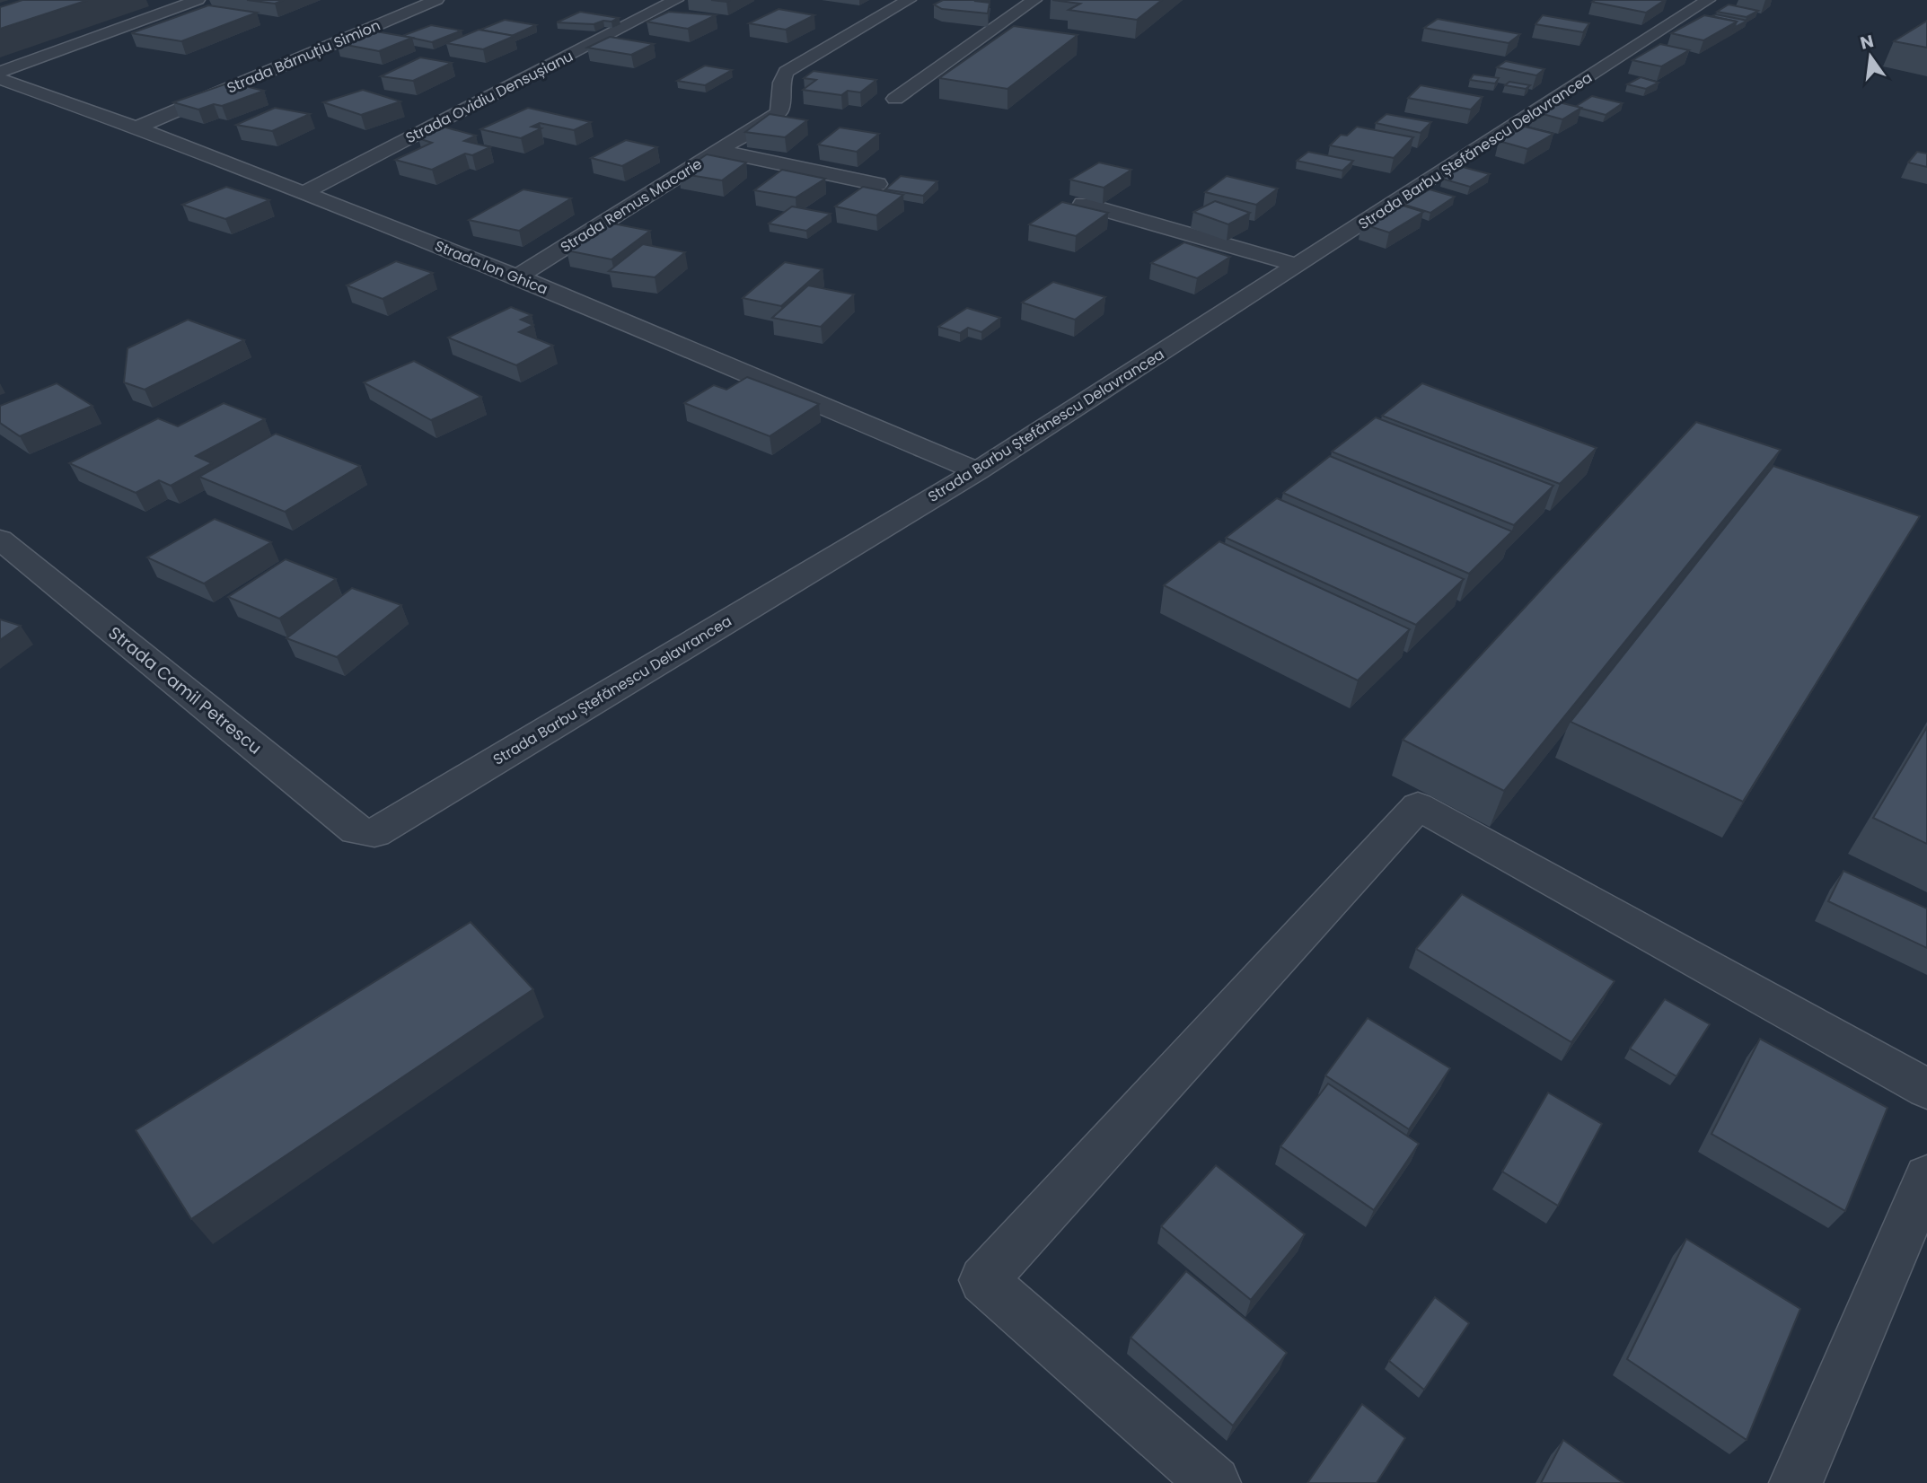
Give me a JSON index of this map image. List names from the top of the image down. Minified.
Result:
{"streets":{"street":["Strada Bărnuțiu Simion","Strada Ovidiu Densușianu","Strada Barbu Ștefănescu Delavrancea","Strada Remus Macarie","Strada Ion Ghica","Strada Camil Petrescu"]},"crossings":[["Strada Bărnuțiu Simion","Strada Ion Ghica"],["Strada Ovidiu Densușianu","Strada Ion Ghica"],["Strada Barbu Ștefănescu Delavrancea","Strada Ion Ghica"],["Strada Barbu Ștefănescu Delavrancea","Strada Camil Petrescu"],["Strada Remus Macarie","Strada Ion Ghica"]],"north":"top"}
